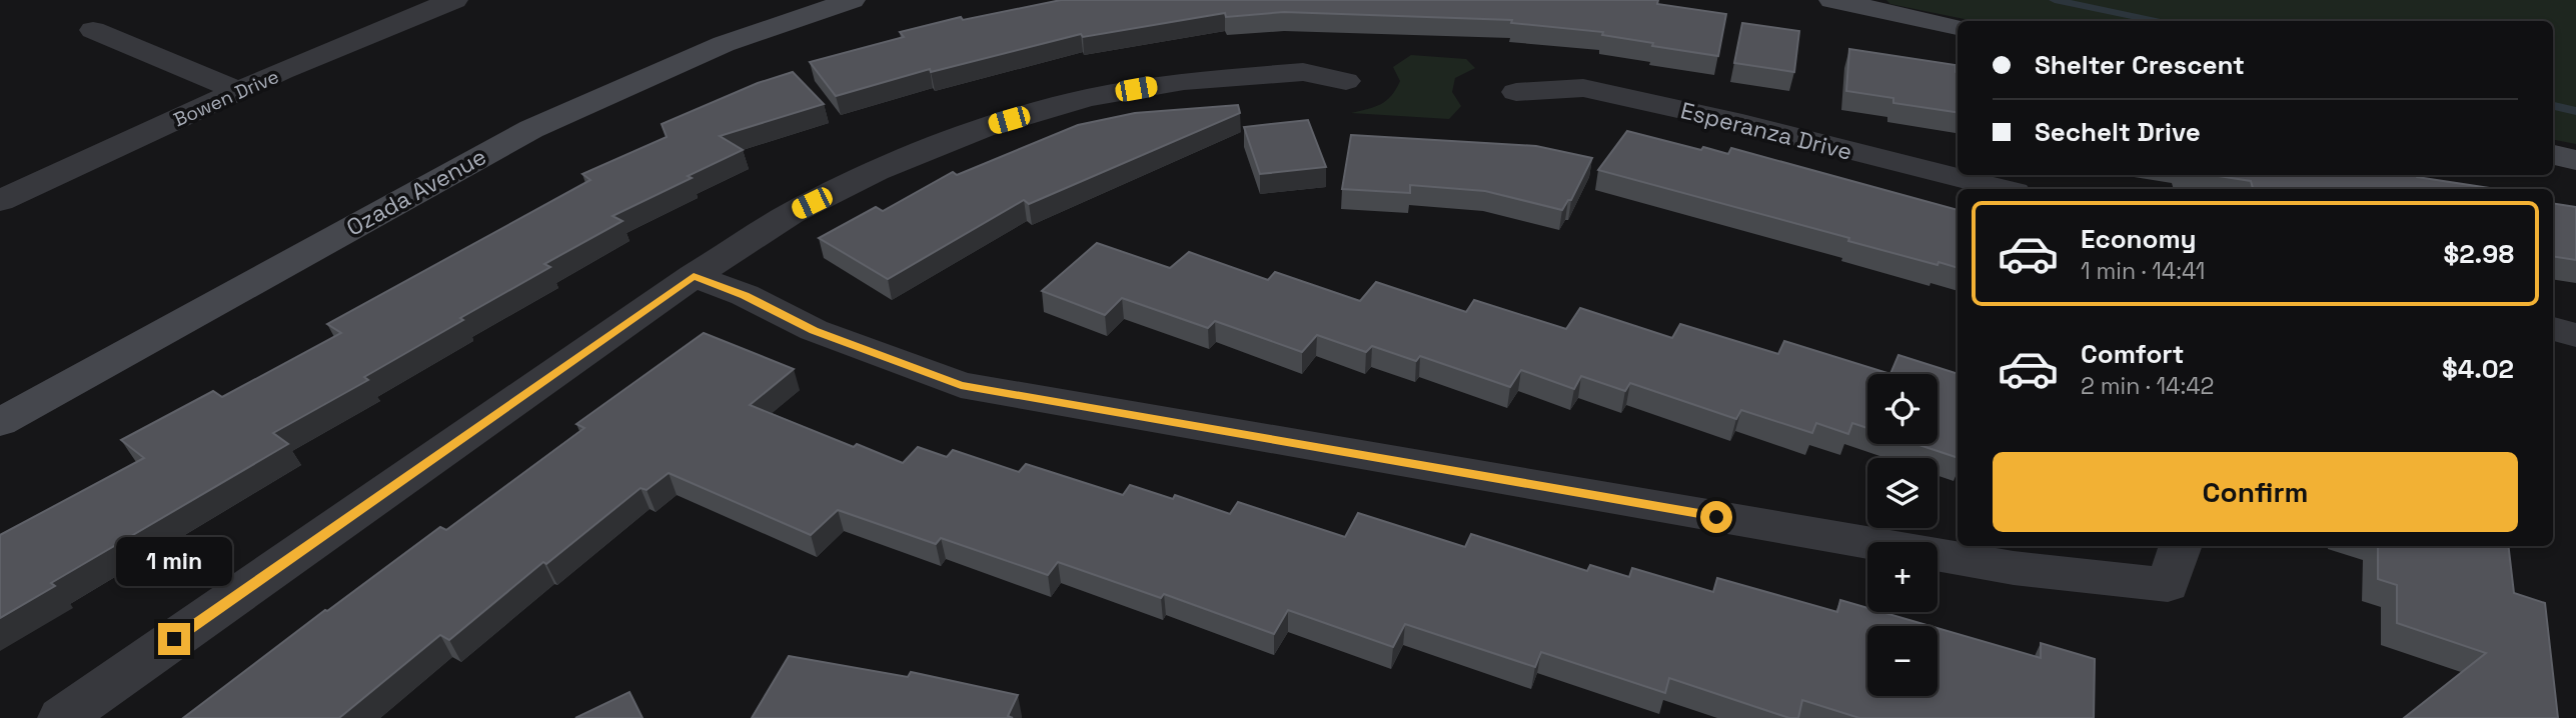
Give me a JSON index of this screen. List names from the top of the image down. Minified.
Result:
{"streets":{"street":["Bowen Drive","Esperanza Drive","Ozada Avenue"]},"page":{"banner":["Shelter Crescent","Sechelt Drive"],"list":[{"name":"Economy","note":"1 min · 14:41","value":"$2.98"},{"name":"Comfort","note":"2 min · 14:42","value":"$4.02"}],"map_buttons":["+","−"],"buttons":"Confirm","bubble":"1 min"}}
